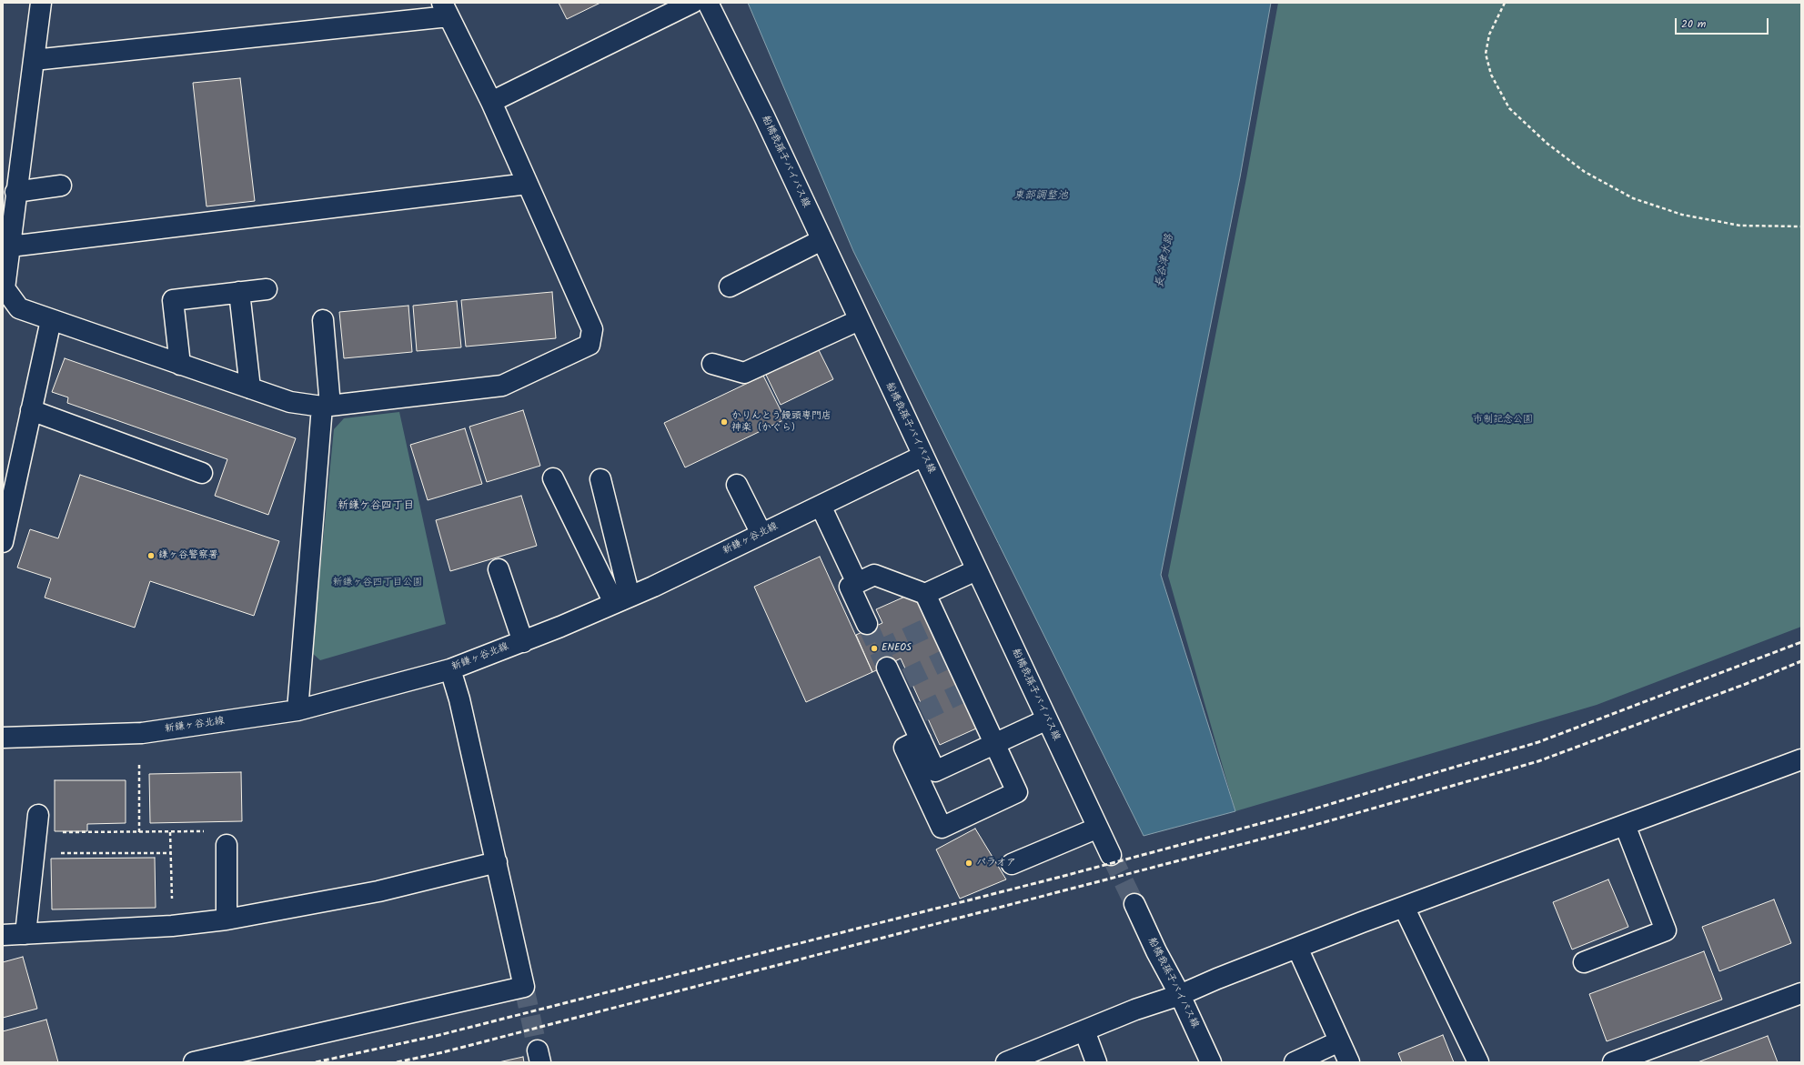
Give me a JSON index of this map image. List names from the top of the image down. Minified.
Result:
{"streets":{"street":["船橋我孫子バイパス線","新鎌ヶ谷北線"]},"crossings":[["船橋我孫子バイパス線","新鎌ヶ谷北線"]],"districts":["新鎌ケ谷四丁目"],"water":["東部調整池","長谷津水路"],"parks":["市制記念公園","新鎌ヶ谷四丁目公園"],"places":["かりんとう饅頭専門店 神楽（かぐら）","鎌ヶ谷警察署","ENEOS","パラオア"],"scale_bar":"20 m"}
